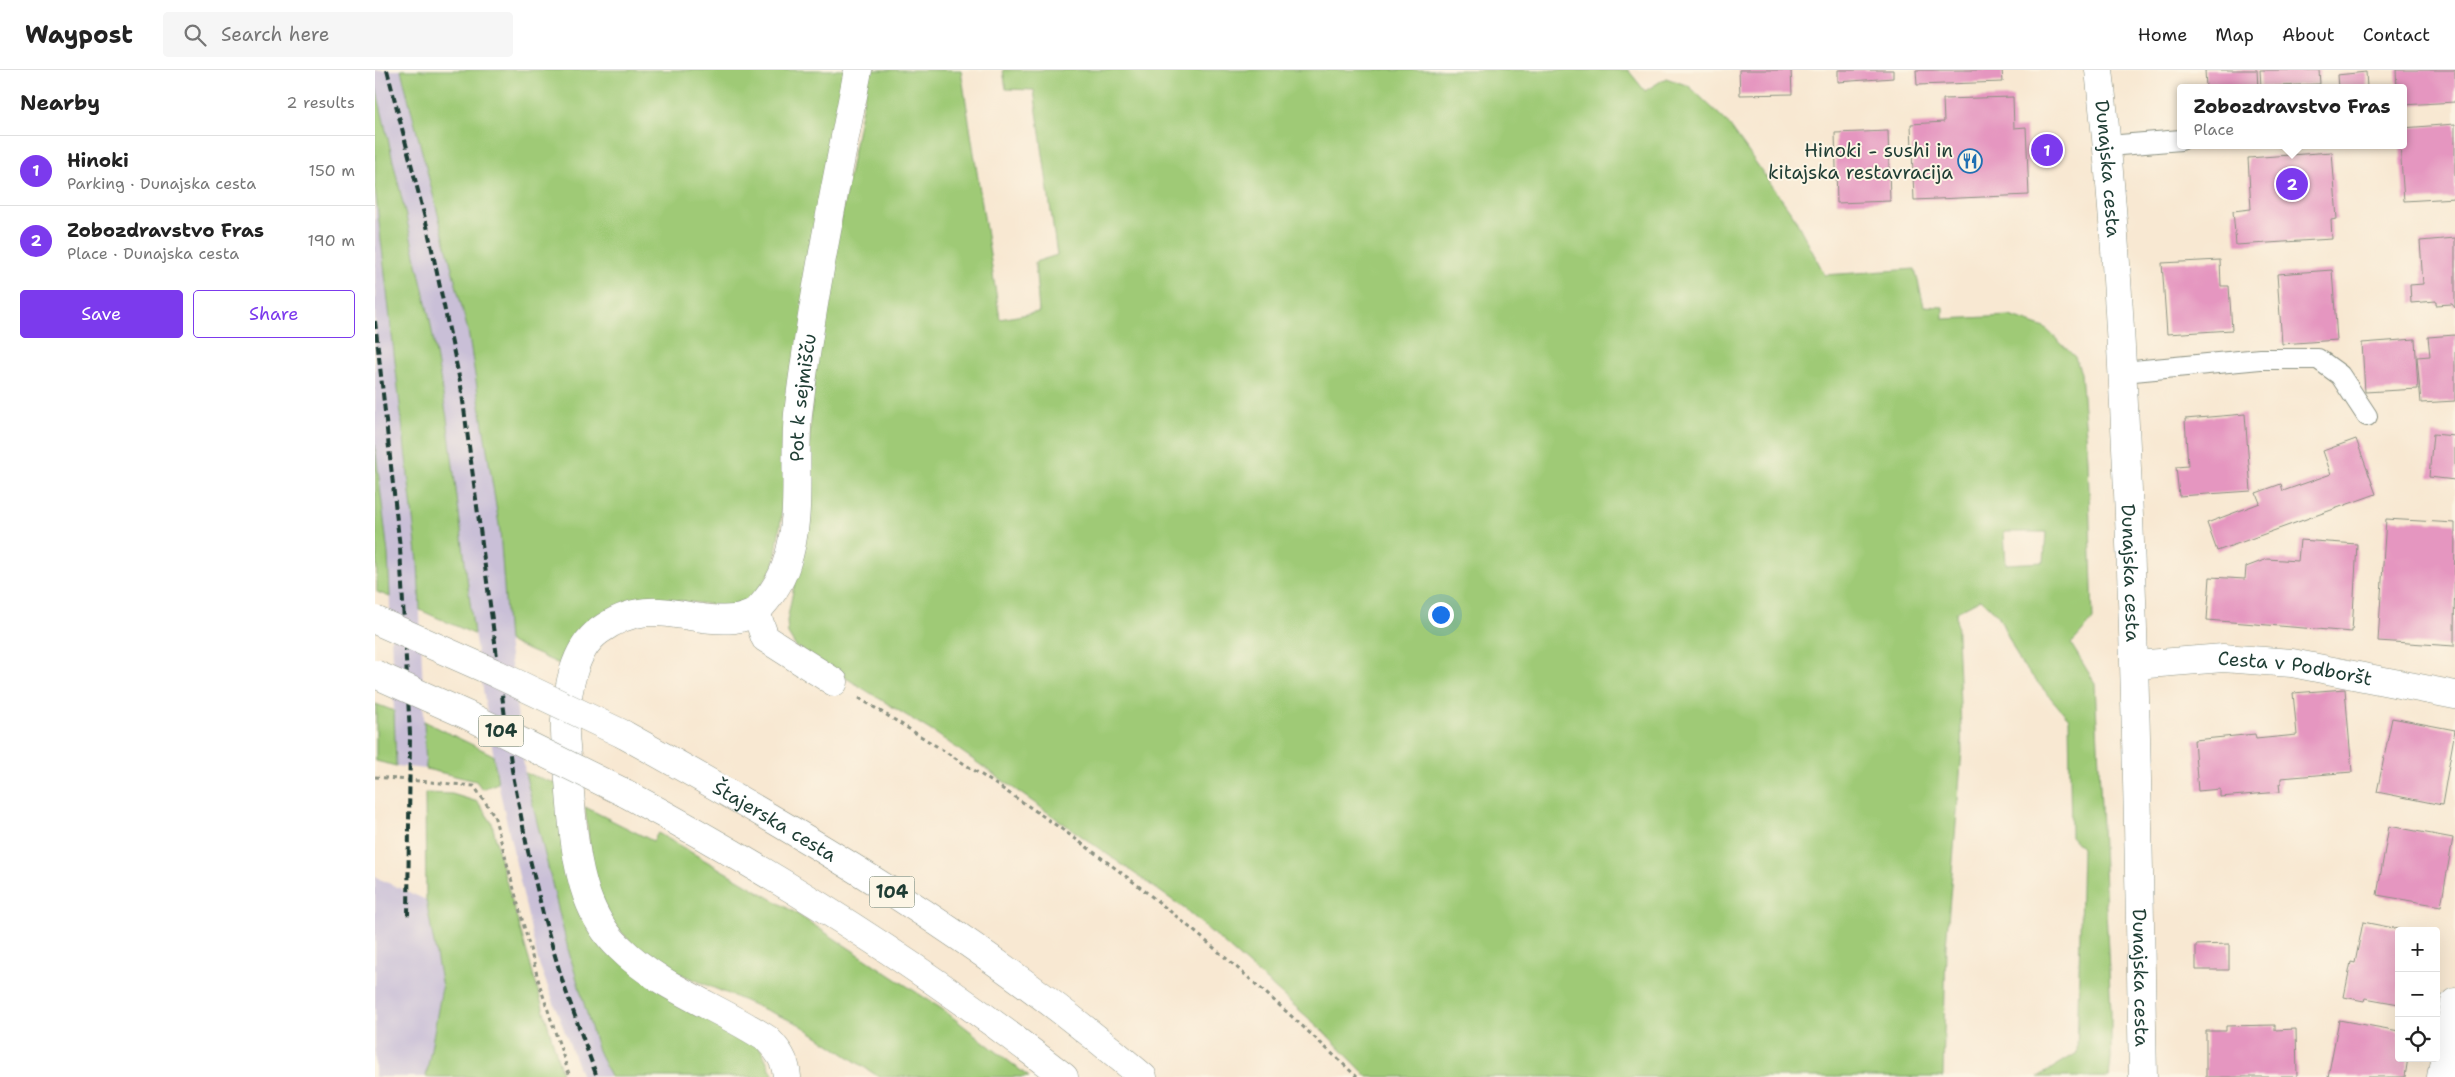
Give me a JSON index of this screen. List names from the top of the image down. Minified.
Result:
{"streets":{"main road":["Dunajska cesta","Pot k sejmišču","Cesta v Podboršt","104","Štajerska cesta"]},"crossings":[["Dunajska cesta","Cesta v Podboršt"]],"places":{"restaurant":["Hinoki - sushi in kitajska restavracija"]},"page":{"header":"Waypost","search":"Search here","nav":["Home","Map","About","Contact"],"heading":["Nearby","2 results"],"popup":["Zobozdravstvo Fras","Place"],"pins":["1","2"],"list":[{"mark":"1","name":"Hinoki","note":"Parking · Dunajska cesta","value":"150 m"},{"mark":"2","name":"Zobozdravstvo Fras","note":"Place · Dunajska cesta","value":"190 m"}],"buttons":["Save","Share"],"map_buttons":["+","−"]}}
